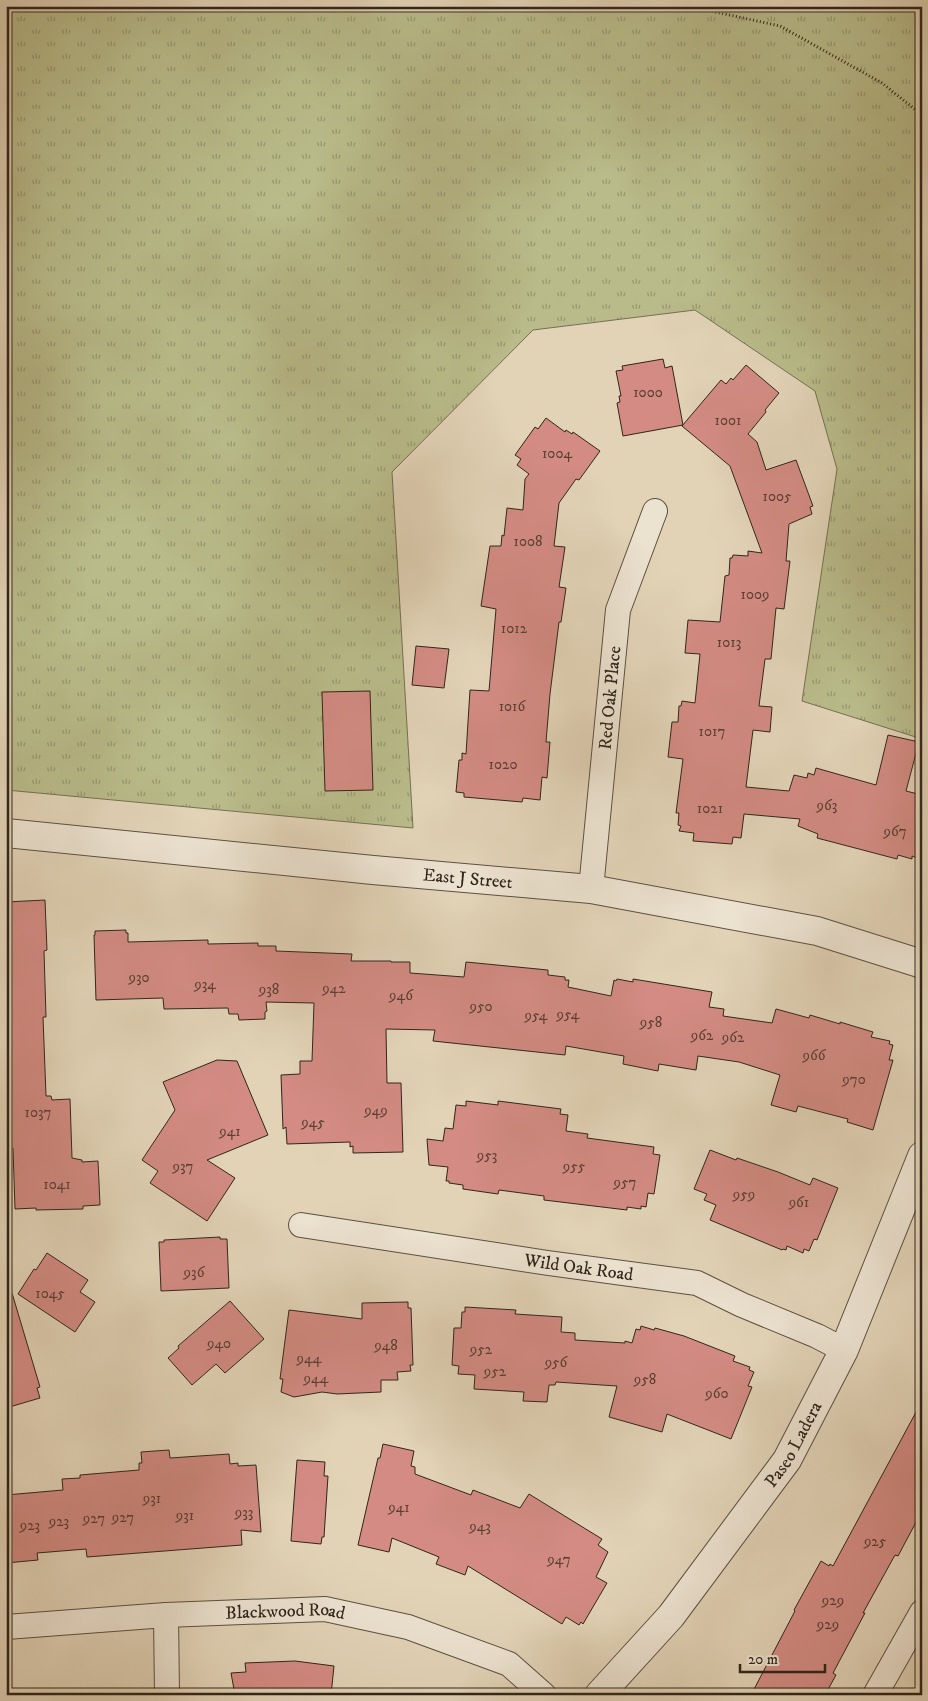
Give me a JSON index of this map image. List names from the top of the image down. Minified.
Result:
{"streets":{"street":["Red Oak Place","East J Street","Wild Oak Road","Paseo Ladera","Blackwood Road"]},"crossings":[["Red Oak Place","East J Street"],["Wild Oak Road","Paseo Ladera"]],"house_numbers":["1000","1001","1004","1005","1008","1009","1012","1013","1016","1017","1020","963","1021","967","930","934","942","938","946","950","954","954","958","962","962","966","970","949","1037","945","941","953","937","955","957","1041","959","961","936","1045","940","948","952","944","956","952","944","958","960","931","941","933","931","927","927","923","923","943","925","947","929","929"],"scale_bar":"20 m"}
